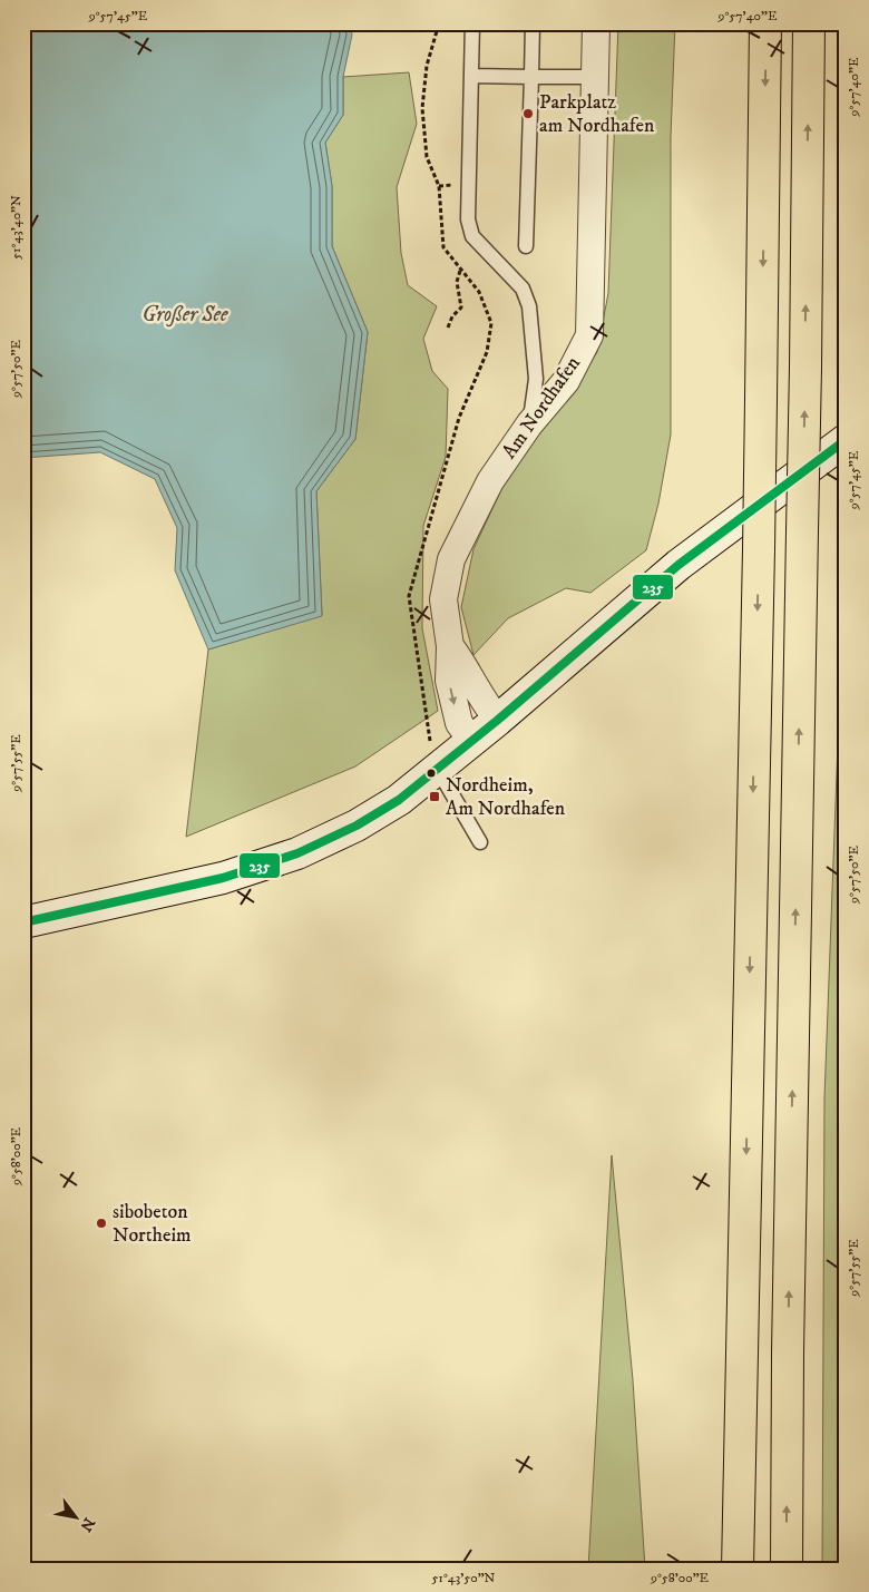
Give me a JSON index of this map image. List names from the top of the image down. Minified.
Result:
{"streets":{"street":["Am Nordhafen"]},"water":["Großer See"],"places":{"other":["Parkplatz am Nordhafen","sibobeton Northeim"],"transit":["Nordheim, Am Nordhafen"]},"lines":["transit line 235"],"north":"bottom right","coordinates":["9°57'45\"E","9°57'40\"E","51°43'40\"N","9°57'50\"E","9°57'55\"E","9°58'00\"E","51°43'50\"N"]}
